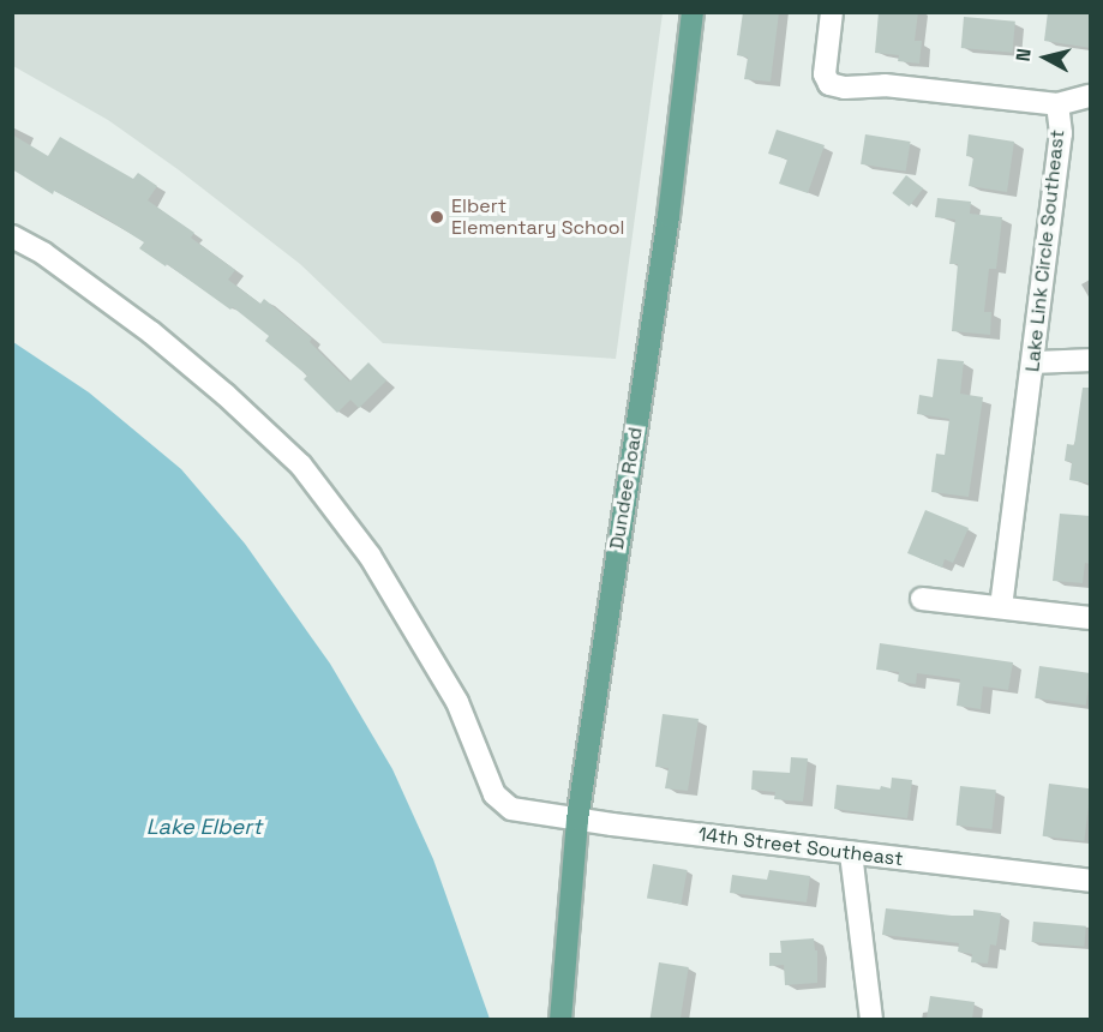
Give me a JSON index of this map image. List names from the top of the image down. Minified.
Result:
{"streets":{"main road":["Dundee Road"],"street":["Lake Link Circle Southeast","14th Street Southeast"]},"crossings":[["Dundee Road","14th Street Southeast"]],"water":["Lake Elbert"],"places":["Elbert Elementary School"],"north":"left"}
